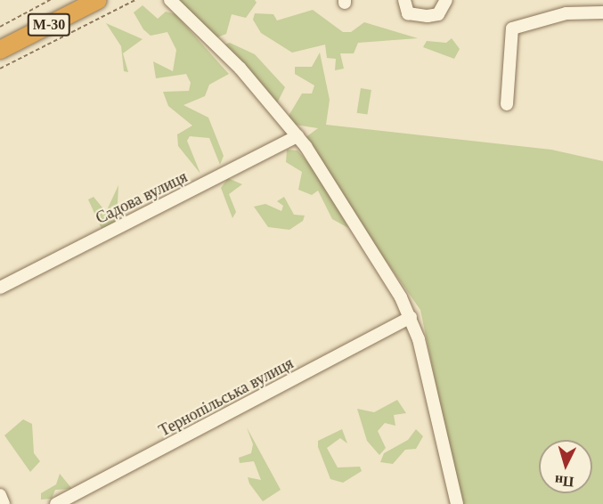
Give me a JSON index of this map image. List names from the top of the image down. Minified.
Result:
{"streets":{"highway":["М-30"],"street":["Садова вулиця","Тернопільська вулиця"]},"north":"bottom"}
